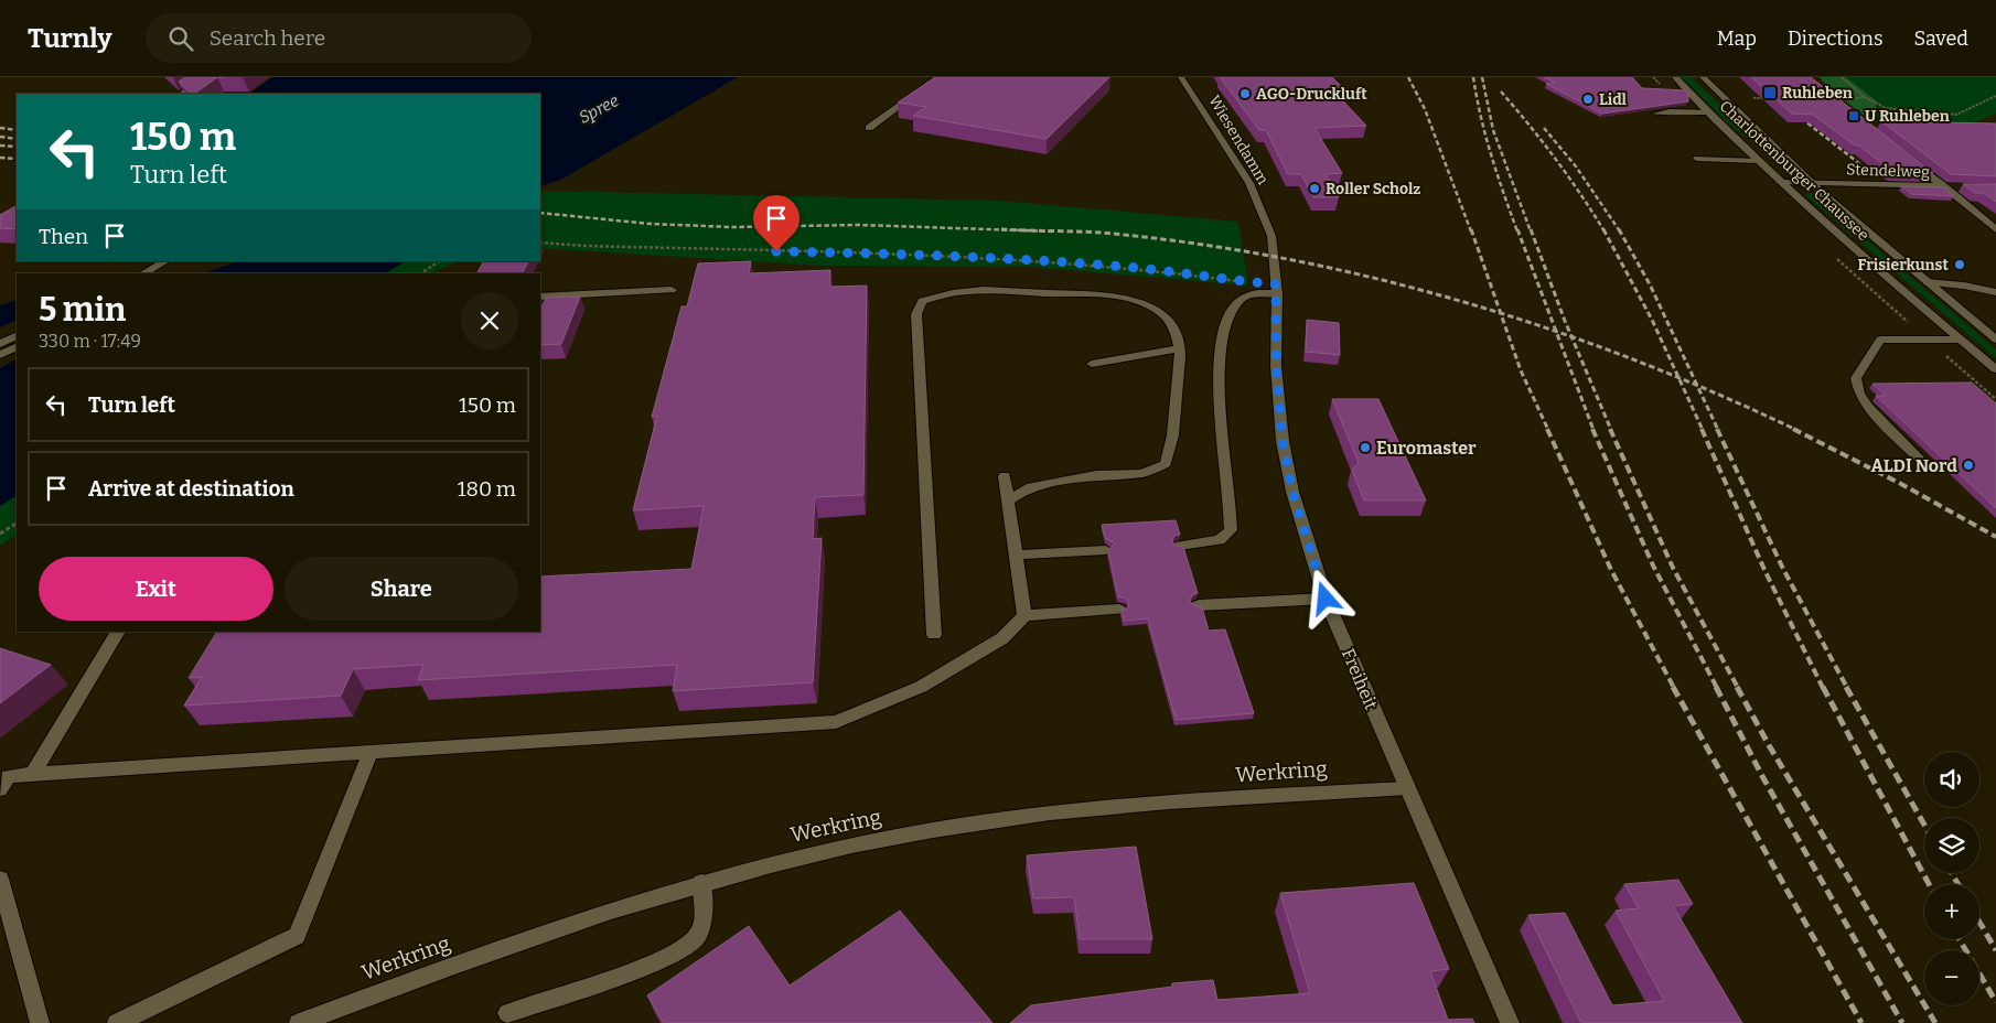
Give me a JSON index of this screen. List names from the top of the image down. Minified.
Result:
{"streets":{"street":["Wiesendamm","Charlottenburger Chaussee","Stendelweg","Freiheit","Werkring"]},"crossings":[["Wiesendamm","Freiheit"],["Charlottenburger Chaussee","Stendelweg"],["Freiheit","Werkring"]],"water":["Spree"],"places":{"transit":["Ruhleben","U Ruhleben"],"other":["AGO-Druckluft","Lidl","Roller Scholz","Frisierkunst","Euromaster","ALDI Nord"]},"page":{"header":"Turnly","search":"Search here","nav":["Map","Directions","Saved"],"turn":["150 m","Turn left"],"then":"Then","heading":["5 min","330 m · 17:49"],"list":[{"name":"Turn left","value":"150 m"},{"name":"Arrive at destination","value":"180 m"}],"buttons":["Exit","Share"],"map_buttons":["+","−"]}}
